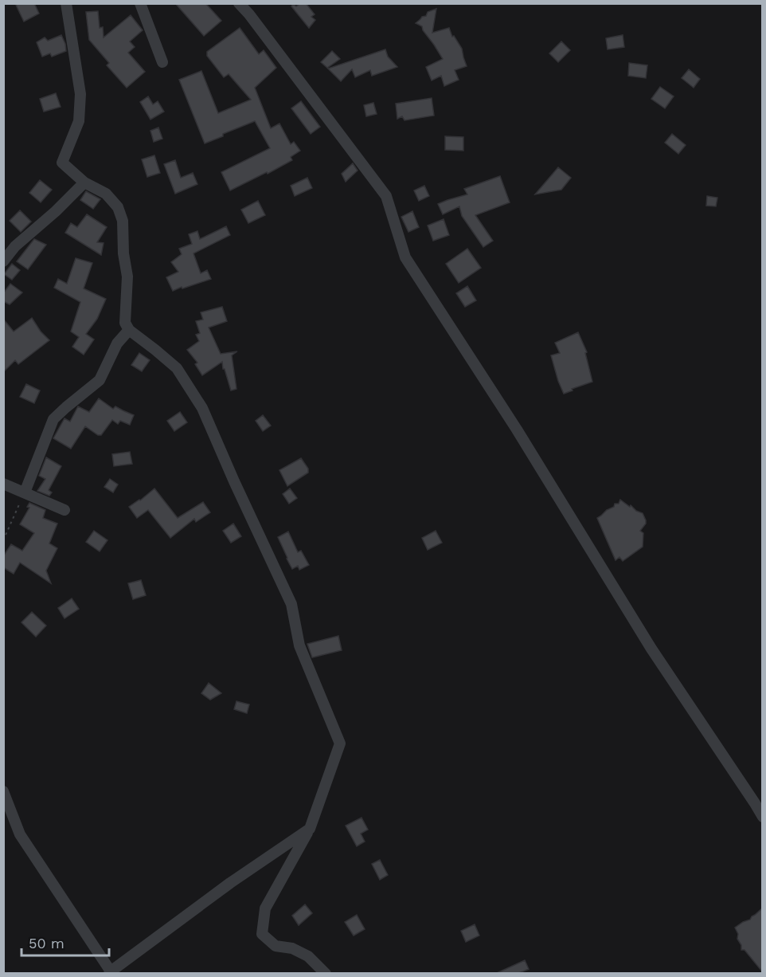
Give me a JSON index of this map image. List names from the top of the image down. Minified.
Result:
{"scale_bar":"50 m"}
